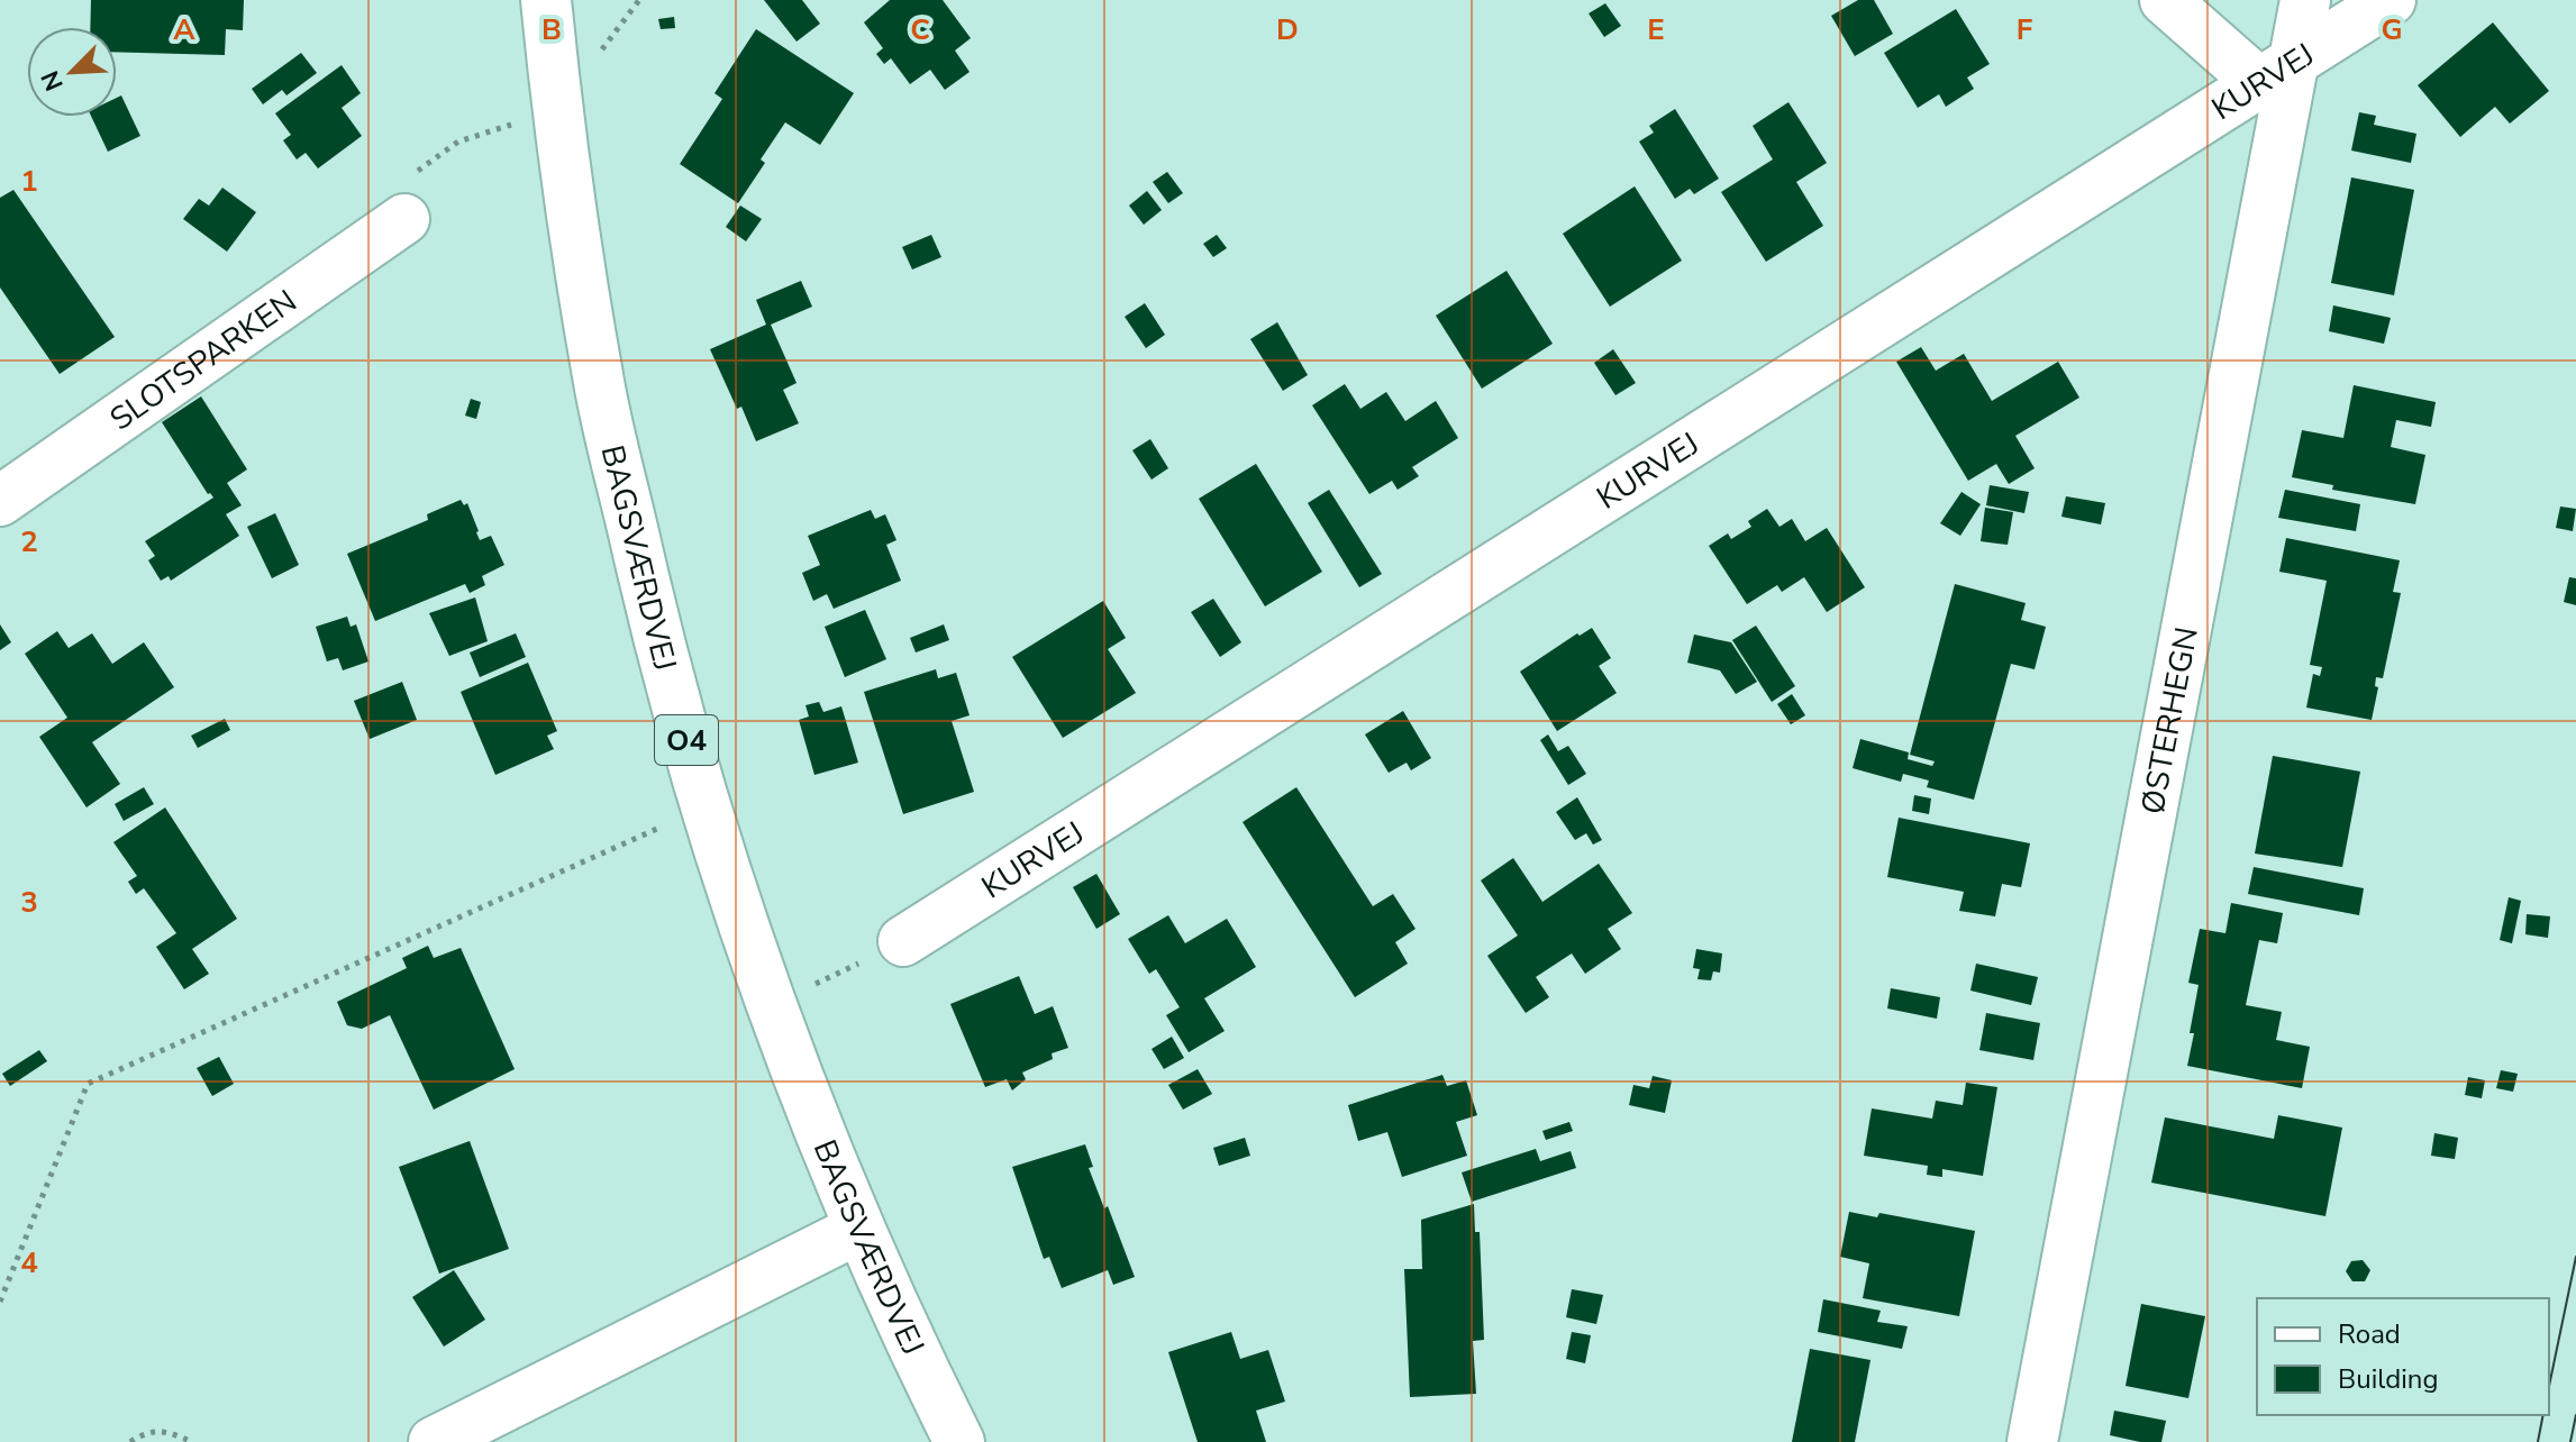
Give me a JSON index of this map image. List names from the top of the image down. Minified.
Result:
{"streets":{"street":["KURVEJ","SLOTSPARKEN","BAGSVÆRDVEJ","ØSTERHEGN","O4"]},"crossings":[["KURVEJ","ØSTERHEGN"]],"legend":["Road","Building"],"north":"bottom left","grid":{"columns":["A","B","C","D","E","F","G"],"rows":["1","2","3","4"]}}
